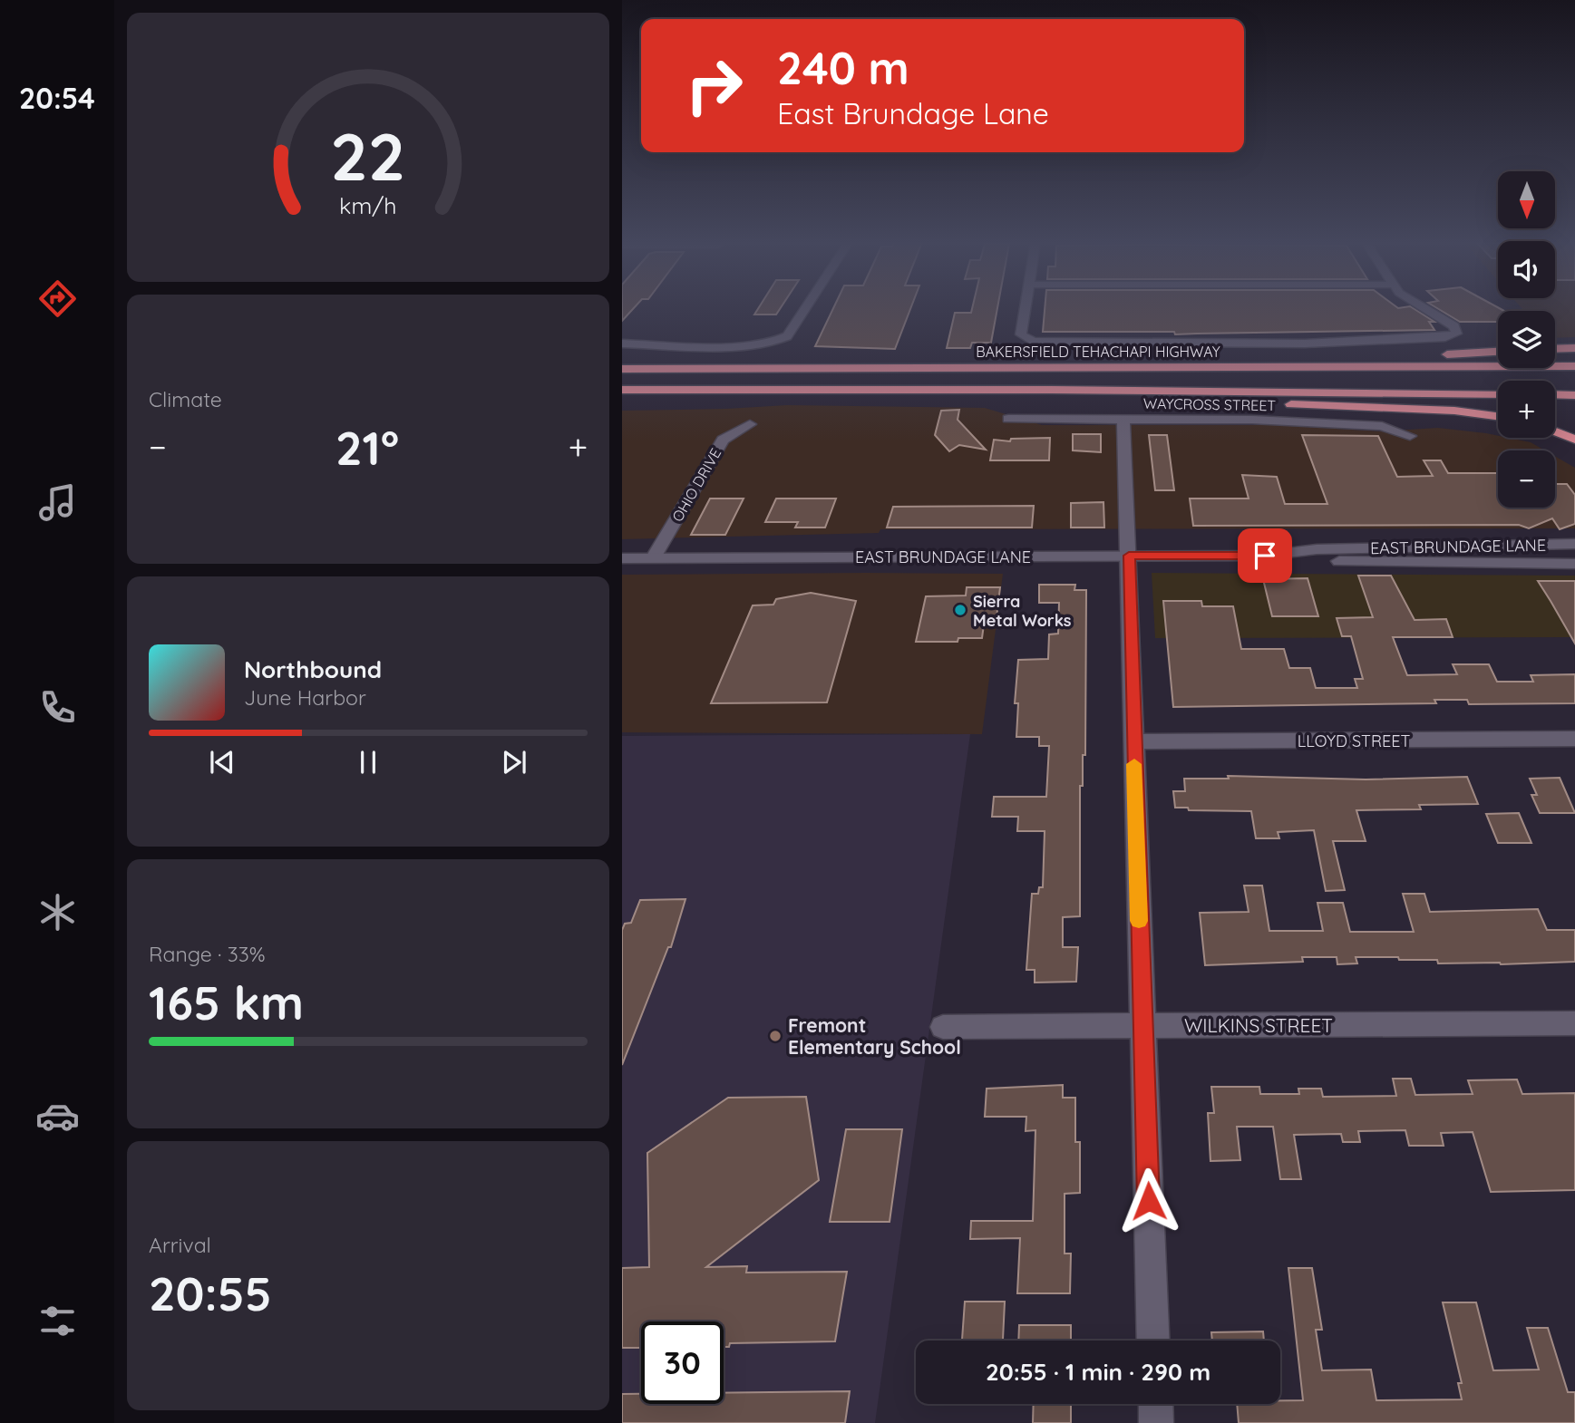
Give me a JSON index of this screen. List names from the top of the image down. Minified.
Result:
{"streets":{"highway":["BAKERSFIELD TEHACHAPI HIGHWAY"],"street":["WAYCROSS STREET","OHIO DRIVE","EAST BRUNDAGE LANE","LLOYD STREET","WILKINS STREET"]},"crossings":[["OHIO DRIVE","EAST BRUNDAGE LANE"]],"places":["Sierra Metal Works","Fremont Elementary School"],"north":"bottom","page":{"tabs":"20:54","turn":["240 m","East Brundage Lane"],"map_buttons":["+","−"],"tile":["Climate",["Range · 33%","165 km"],["Arrival","20:55"]],"heat":["−","21°","+"],"song":["Northbound","June Harbor"],"limit":"30","trip":"20:55 · 1 min · 290 m","gauge":["22","km/h"]}}
